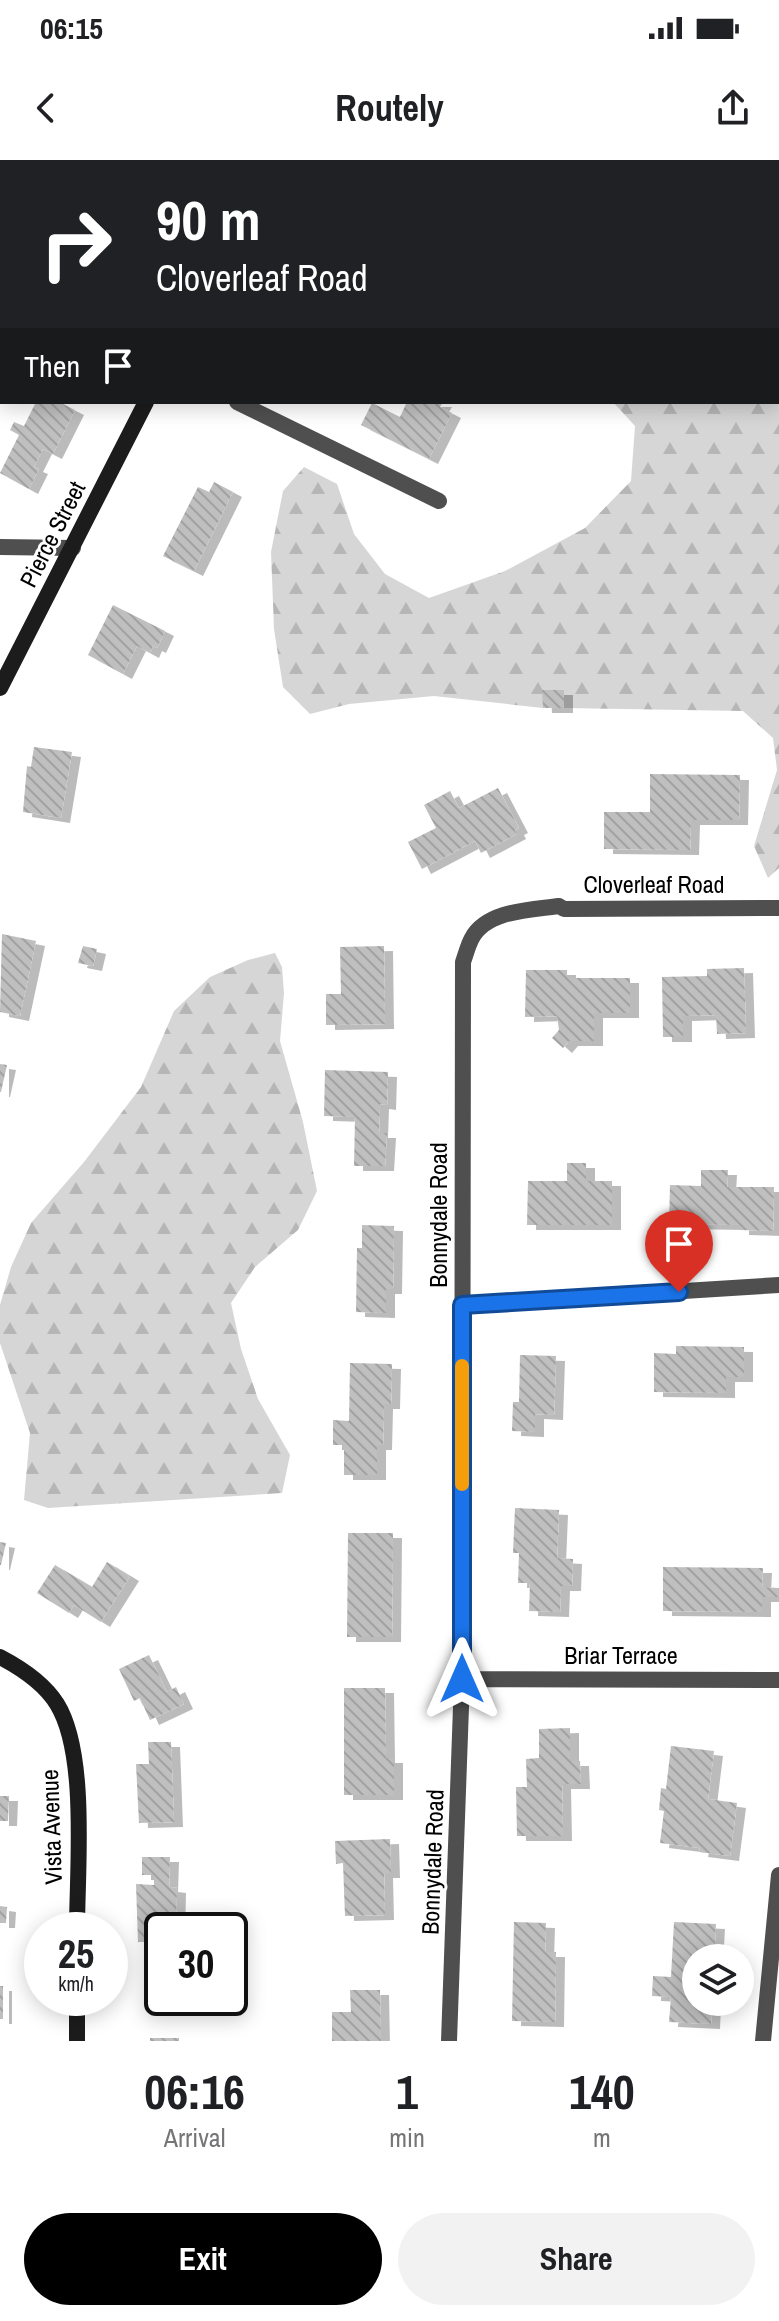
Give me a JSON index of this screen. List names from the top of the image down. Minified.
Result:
{"streets":{"street":["Pierce Street","Cloverleaf Road","Bonnydale Road","Briar Terrace","Vista Avenue"]},"crossings":[["Cloverleaf Road","Bonnydale Road"],["Bonnydale Road","Briar Terrace"]],"page":{"status":"06:15","header":"Routely","turn":["90 m","Cloverleaf Road"],"then":"Then","speed":"25 km/h","limit":"30","eta":["06:16","Arrival","1","min","140","m"],"buttons":["Exit","Share"]}}
